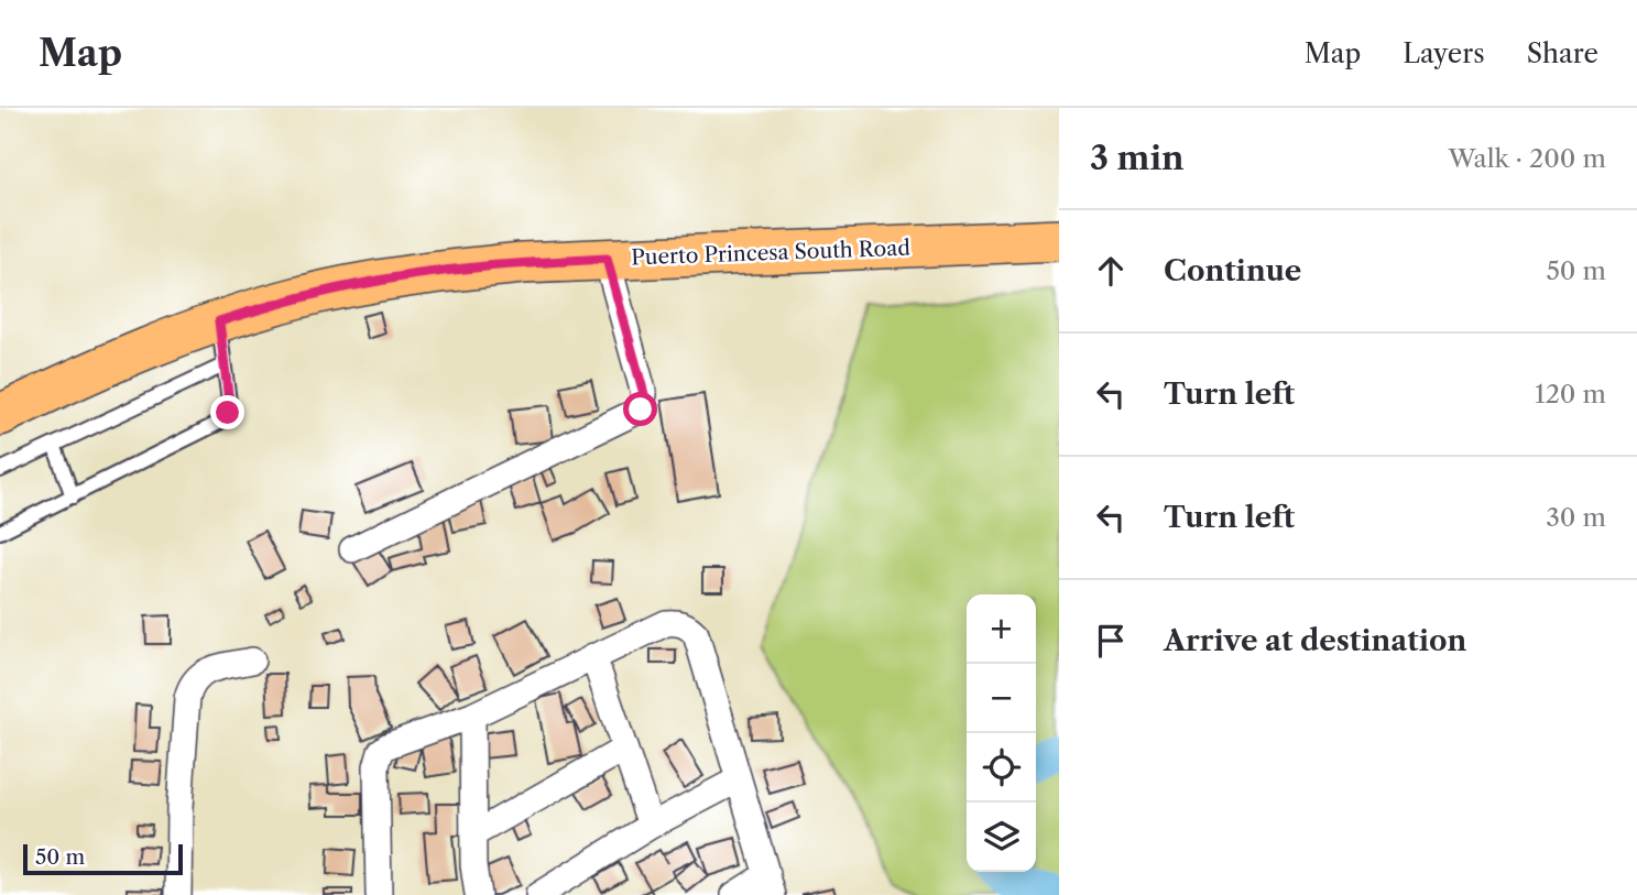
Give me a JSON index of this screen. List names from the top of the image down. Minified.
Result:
{"streets":{"main road":["Puerto Princesa South Road"]},"scale_bar":"50 m","page":{"header":"Map","nav":["Map","Layers","Share"],"heading":["3 min","Walk · 200 m"],"list":[["Continue","50 m"],["Turn left","120 m"],["Turn left","30 m"],"Arrive at destination"],"map_buttons":["+","−"],"scale":"50 m"}}
